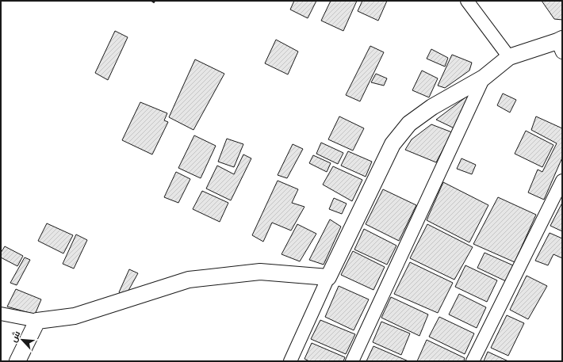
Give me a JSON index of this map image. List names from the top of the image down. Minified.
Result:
{"north":"top left"}
